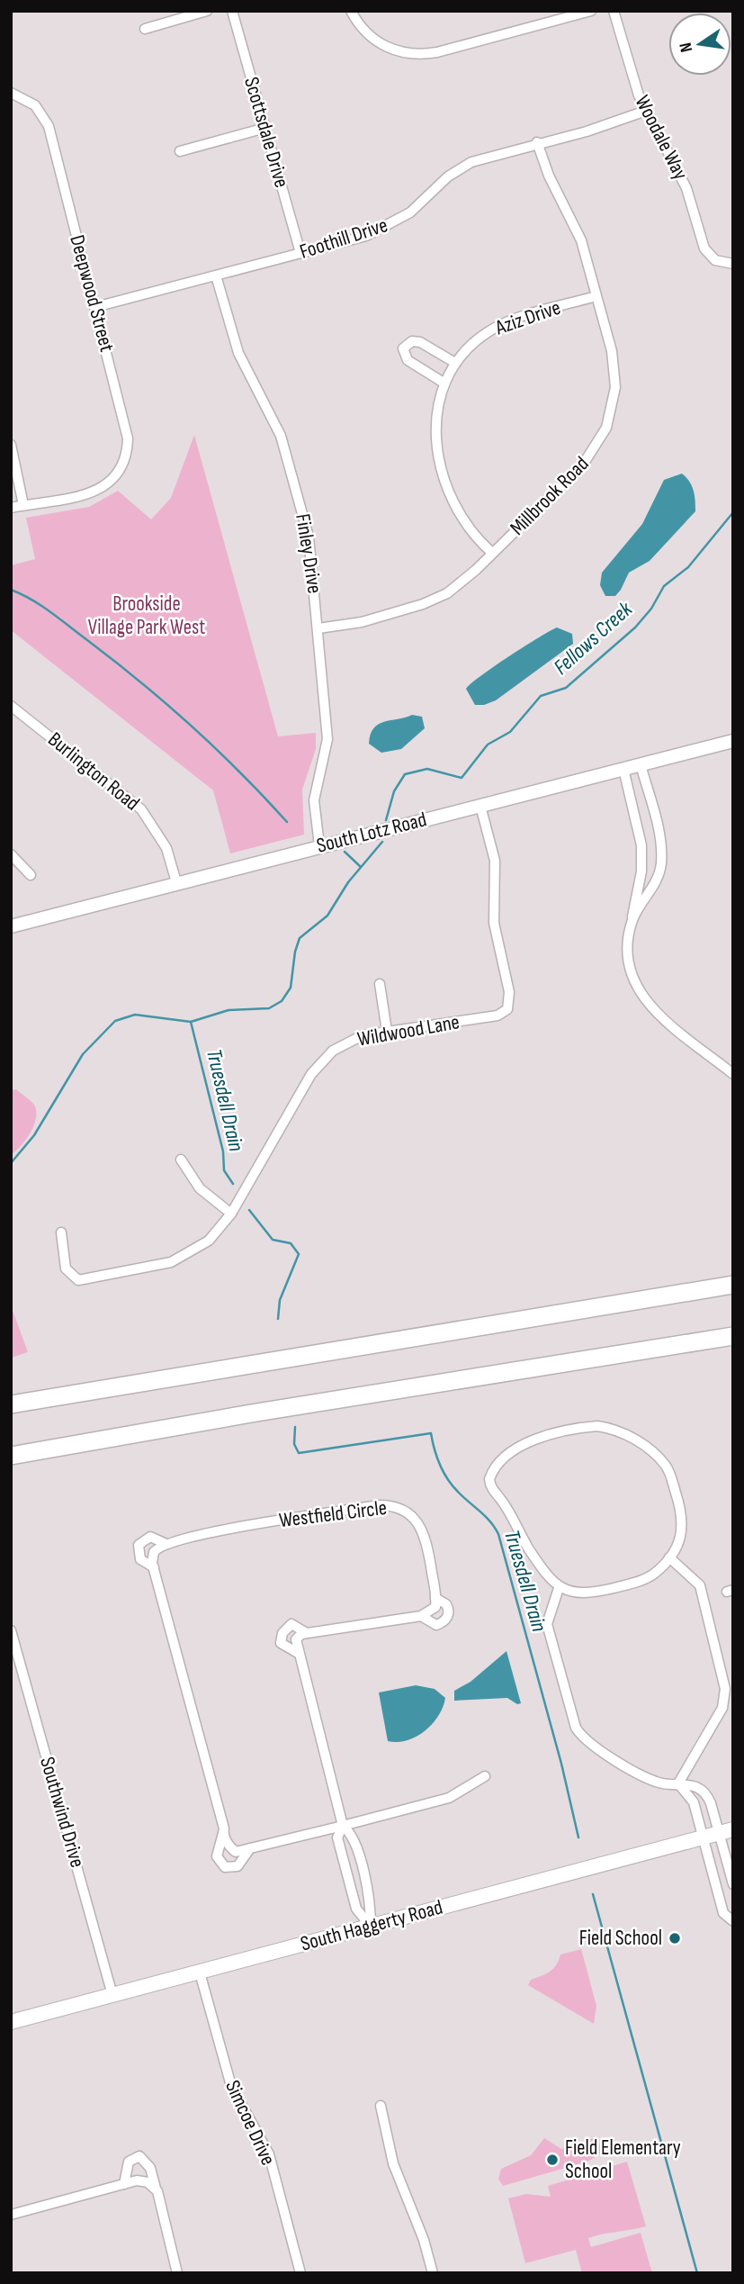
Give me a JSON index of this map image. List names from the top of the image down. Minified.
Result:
{"streets":{"main road":["South Haggerty Road"],"street":["Scottsdale Drive","Woodale Way","Foothill Drive","Deepwood Street","Aziz Drive","Millbrook Road","Finley Drive","Burlington Road","South Lotz Road","Wildwood Lane","Westfield Circle","Southwind Drive","Simcoe Drive"]},"crossings":[["Scottsdale Drive","Foothill Drive"],["Woodale Way","Foothill Drive"],["Foothill Drive","Deepwood Street"],["Foothill Drive","Millbrook Road"],["Foothill Drive","Finley Drive"],["Aziz Drive","Millbrook Road"],["Millbrook Road","Finley Drive"],["Finley Drive","South Lotz Road"],["Burlington Road","South Lotz Road"],["South Lotz Road","Wildwood Lane"],["Westfield Circle","South Haggerty Road"],["Southwind Drive","South Haggerty Road"],["South Haggerty Road","Simcoe Drive"]],"water":["Fellows Creek","Truesdell Drain"],"parks":["Brookside Village Park West"],"places":["Field School","Field Elementary School"],"north":"left"}
